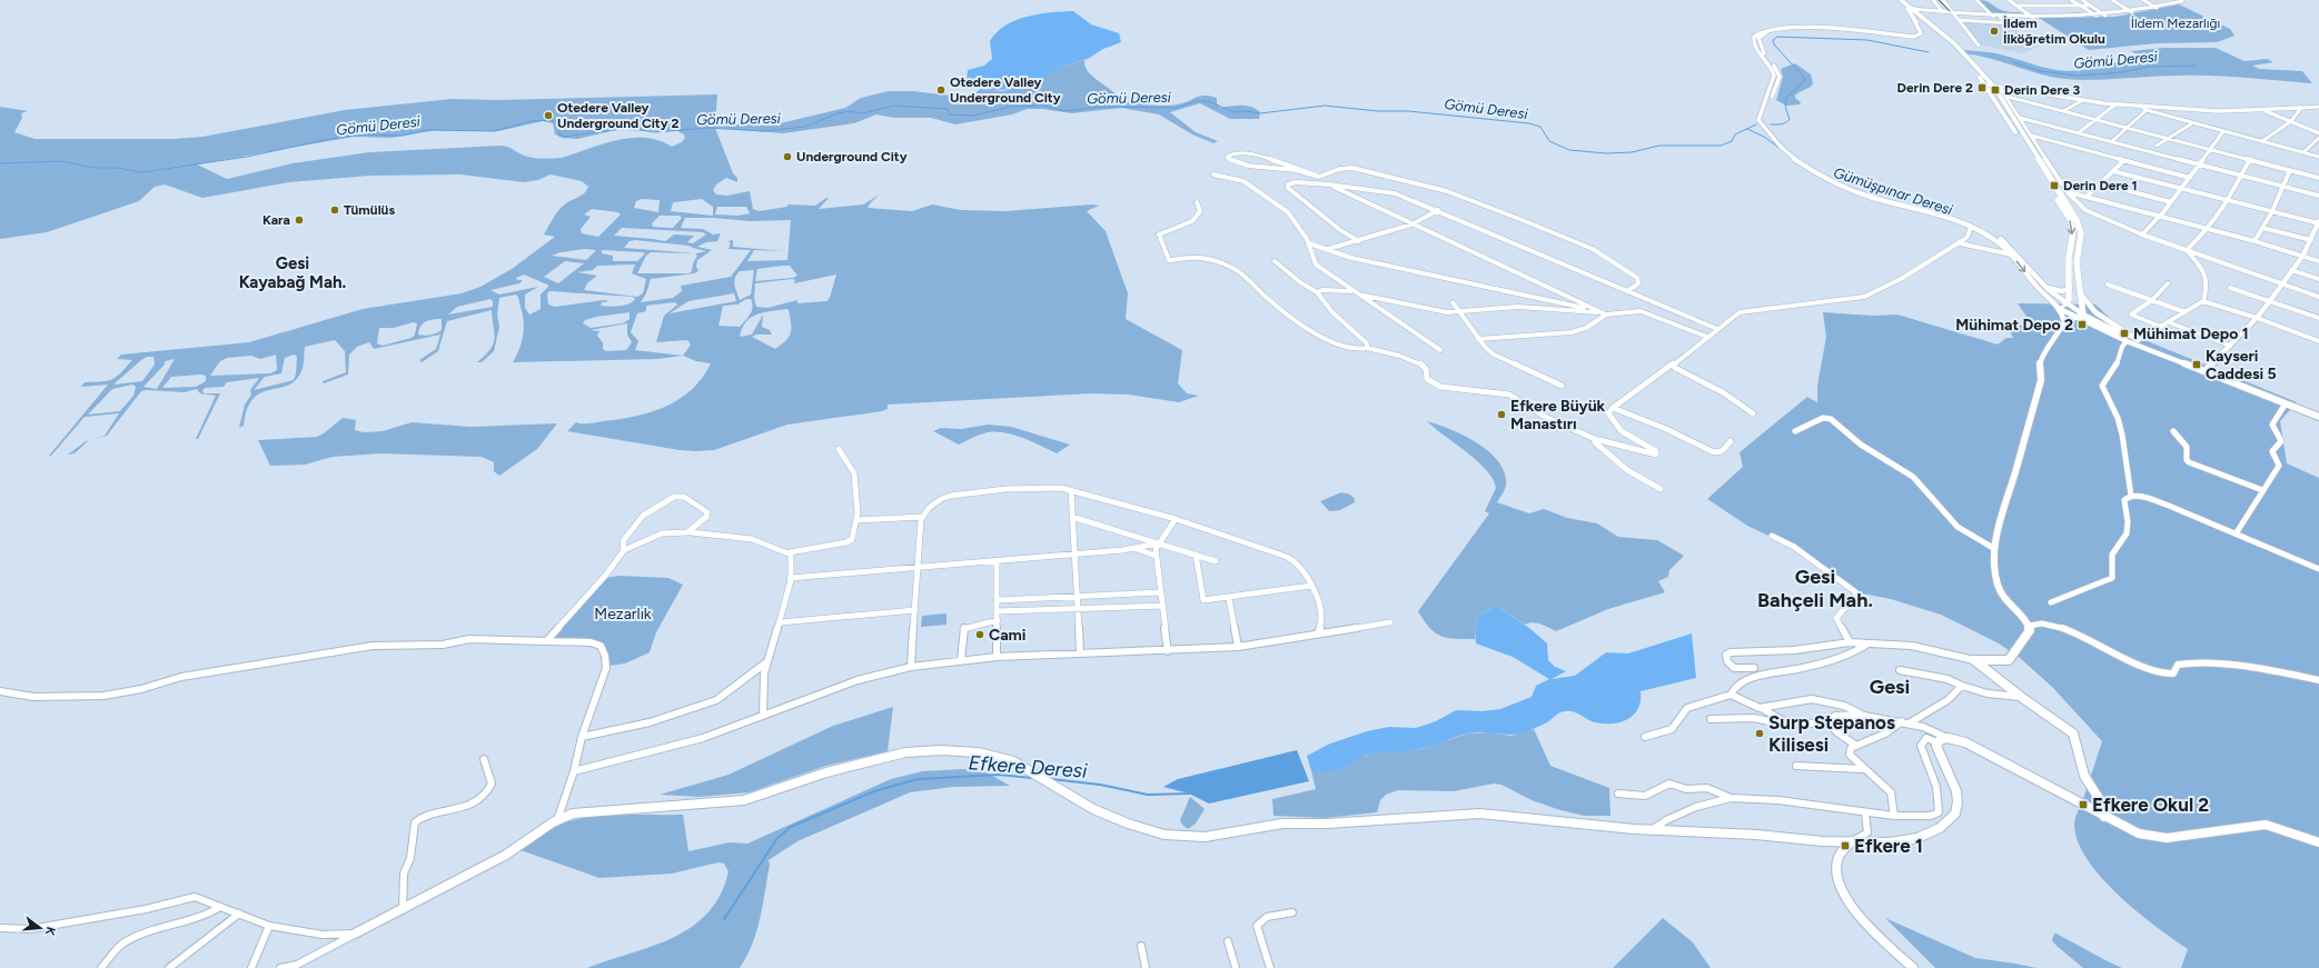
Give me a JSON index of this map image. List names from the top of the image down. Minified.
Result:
{"districts":["Gesi Kayabağ Mah.","Gesi Bahçeli Mah.","Gesi"],"water":["Gömü Deresi","Gümüşpınar Deresi","Efkere Deresi"],"parks":["İldem Mezarlığı","Mezarlık"],"places":{"other":["İldem İlköğretim Okulu","Otedere Valley Underground City","Otedere Valley Underground City 2","Underground City","Tümülüs","Kara","Efkere Büyük Manastırı","Cami","Surp Stepanos Kilisesi"],"transit":["Derin Dere 2","Derin Dere 3","Derin Dere 1","Mühimat Depo 2","Mühimat Depo 1","Kayseri Caddesi 5","Efkere Okul 2","Efkere 1"]},"north":"right"}
